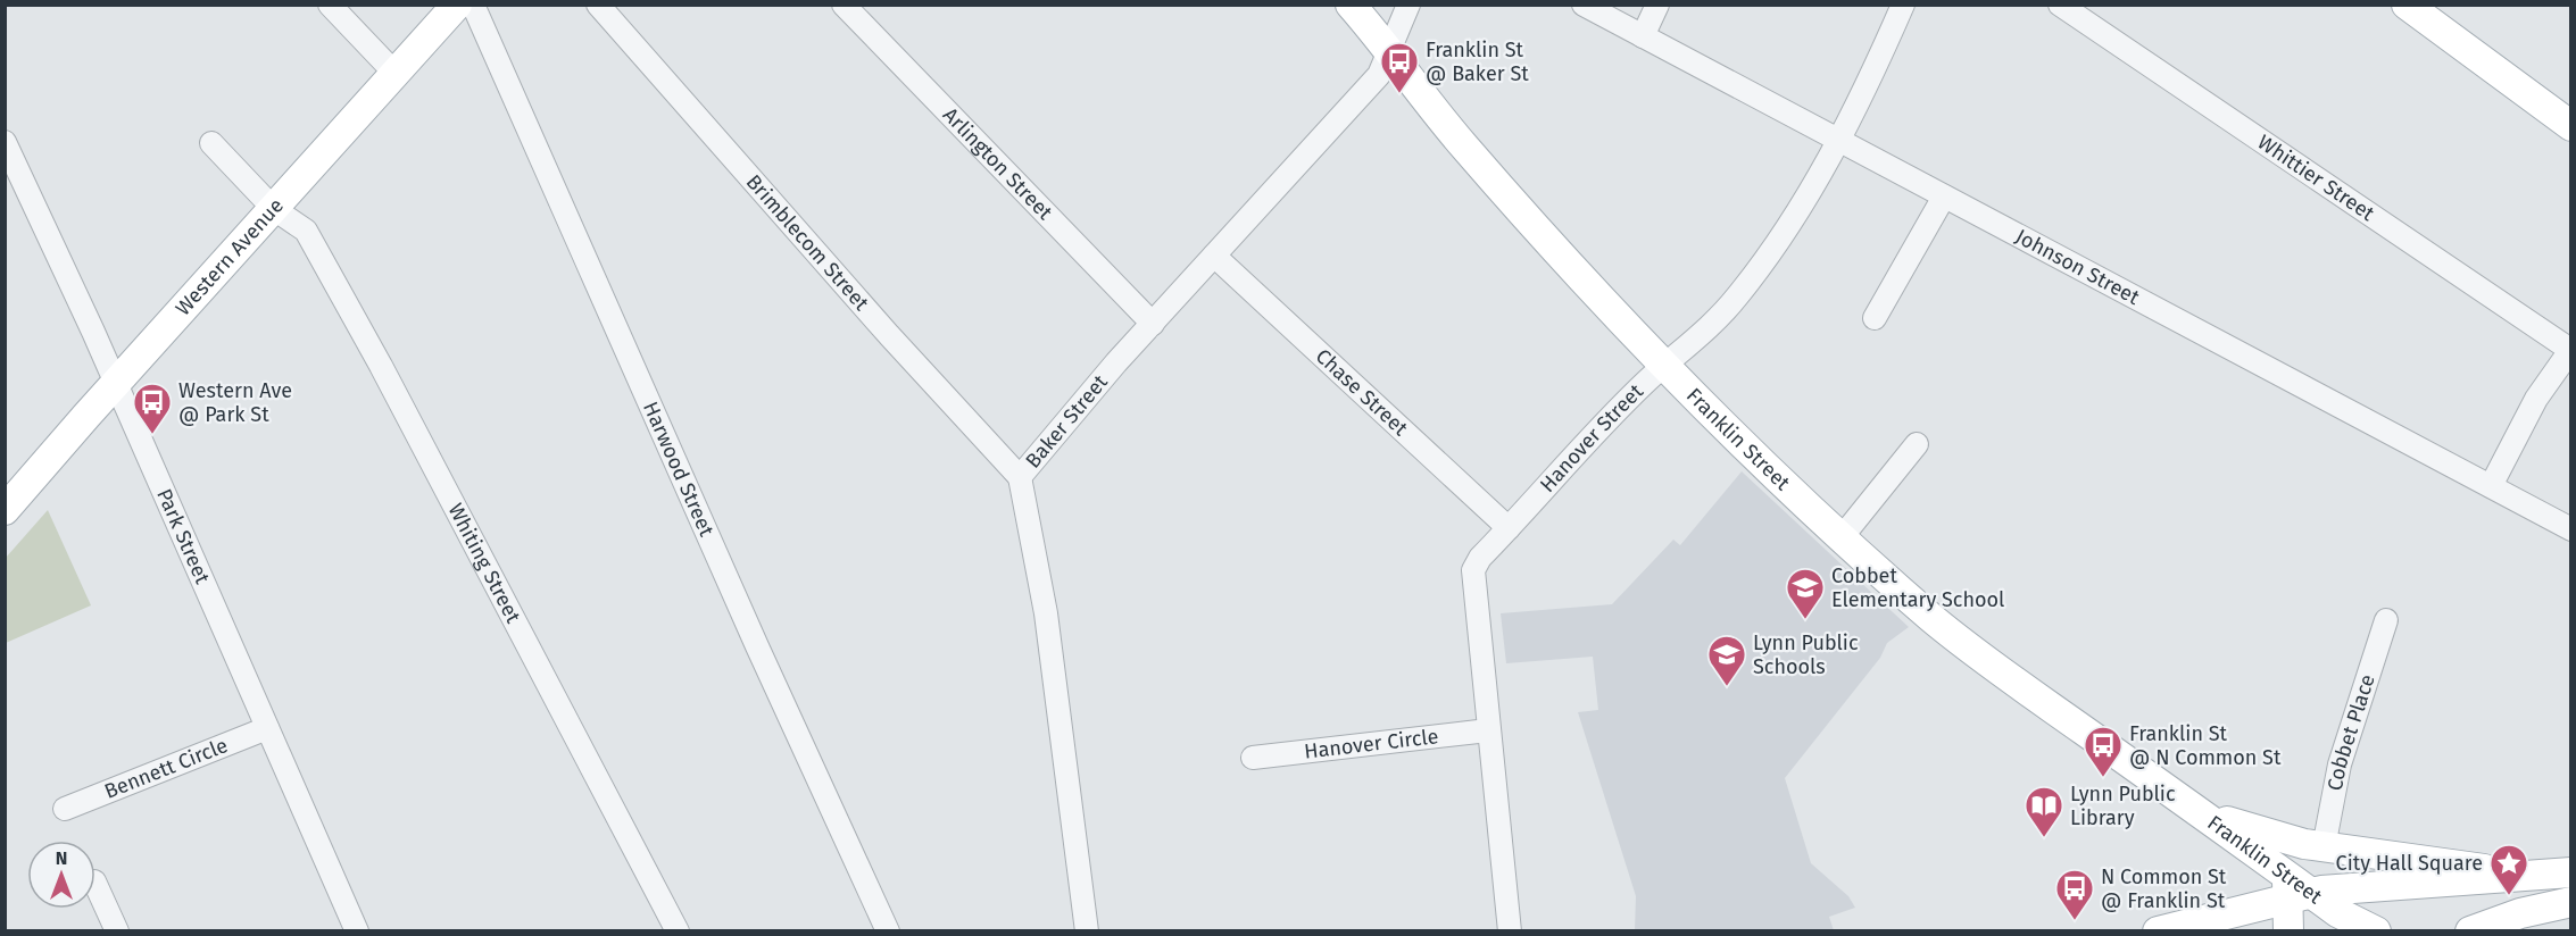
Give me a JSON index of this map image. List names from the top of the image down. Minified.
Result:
{"streets":{"main road":["Western Avenue","Franklin Street"],"street":["Arlington Street","Whittier Street","Brimblecom Street","Johnson Street","Chase Street","Baker Street","Hanover Street","Harwood Street","Park Street","Whiting Street","Cobbet Place","Hanover Circle","Bennett Circle"]},"crossings":[["Arlington Street","Baker Street"],["Brimblecom Street","Baker Street"],["Western Avenue","Park Street"],["Western Avenue","Whiting Street"],["Johnson Street","Hanover Street"],["Chase Street","Baker Street"],["Chase Street","Hanover Street"],["Baker Street","Franklin Street"],["Franklin Street","Hanover Street"],["Franklin Street","Cobbet Place"],["Hanover Street","Hanover Circle"],["Park Street","Bennett Circle"]],"places":{"bus stop":["Franklin St @ Baker St","Western Ave @ Park St","Franklin St @ N Common St","N Common St @ Franklin St"],"school or university":["Cobbet Elementary School","Lynn Public Schools"],"library":["Lynn Public Library"],"place":["City Hall Square"]},"north":"top"}
